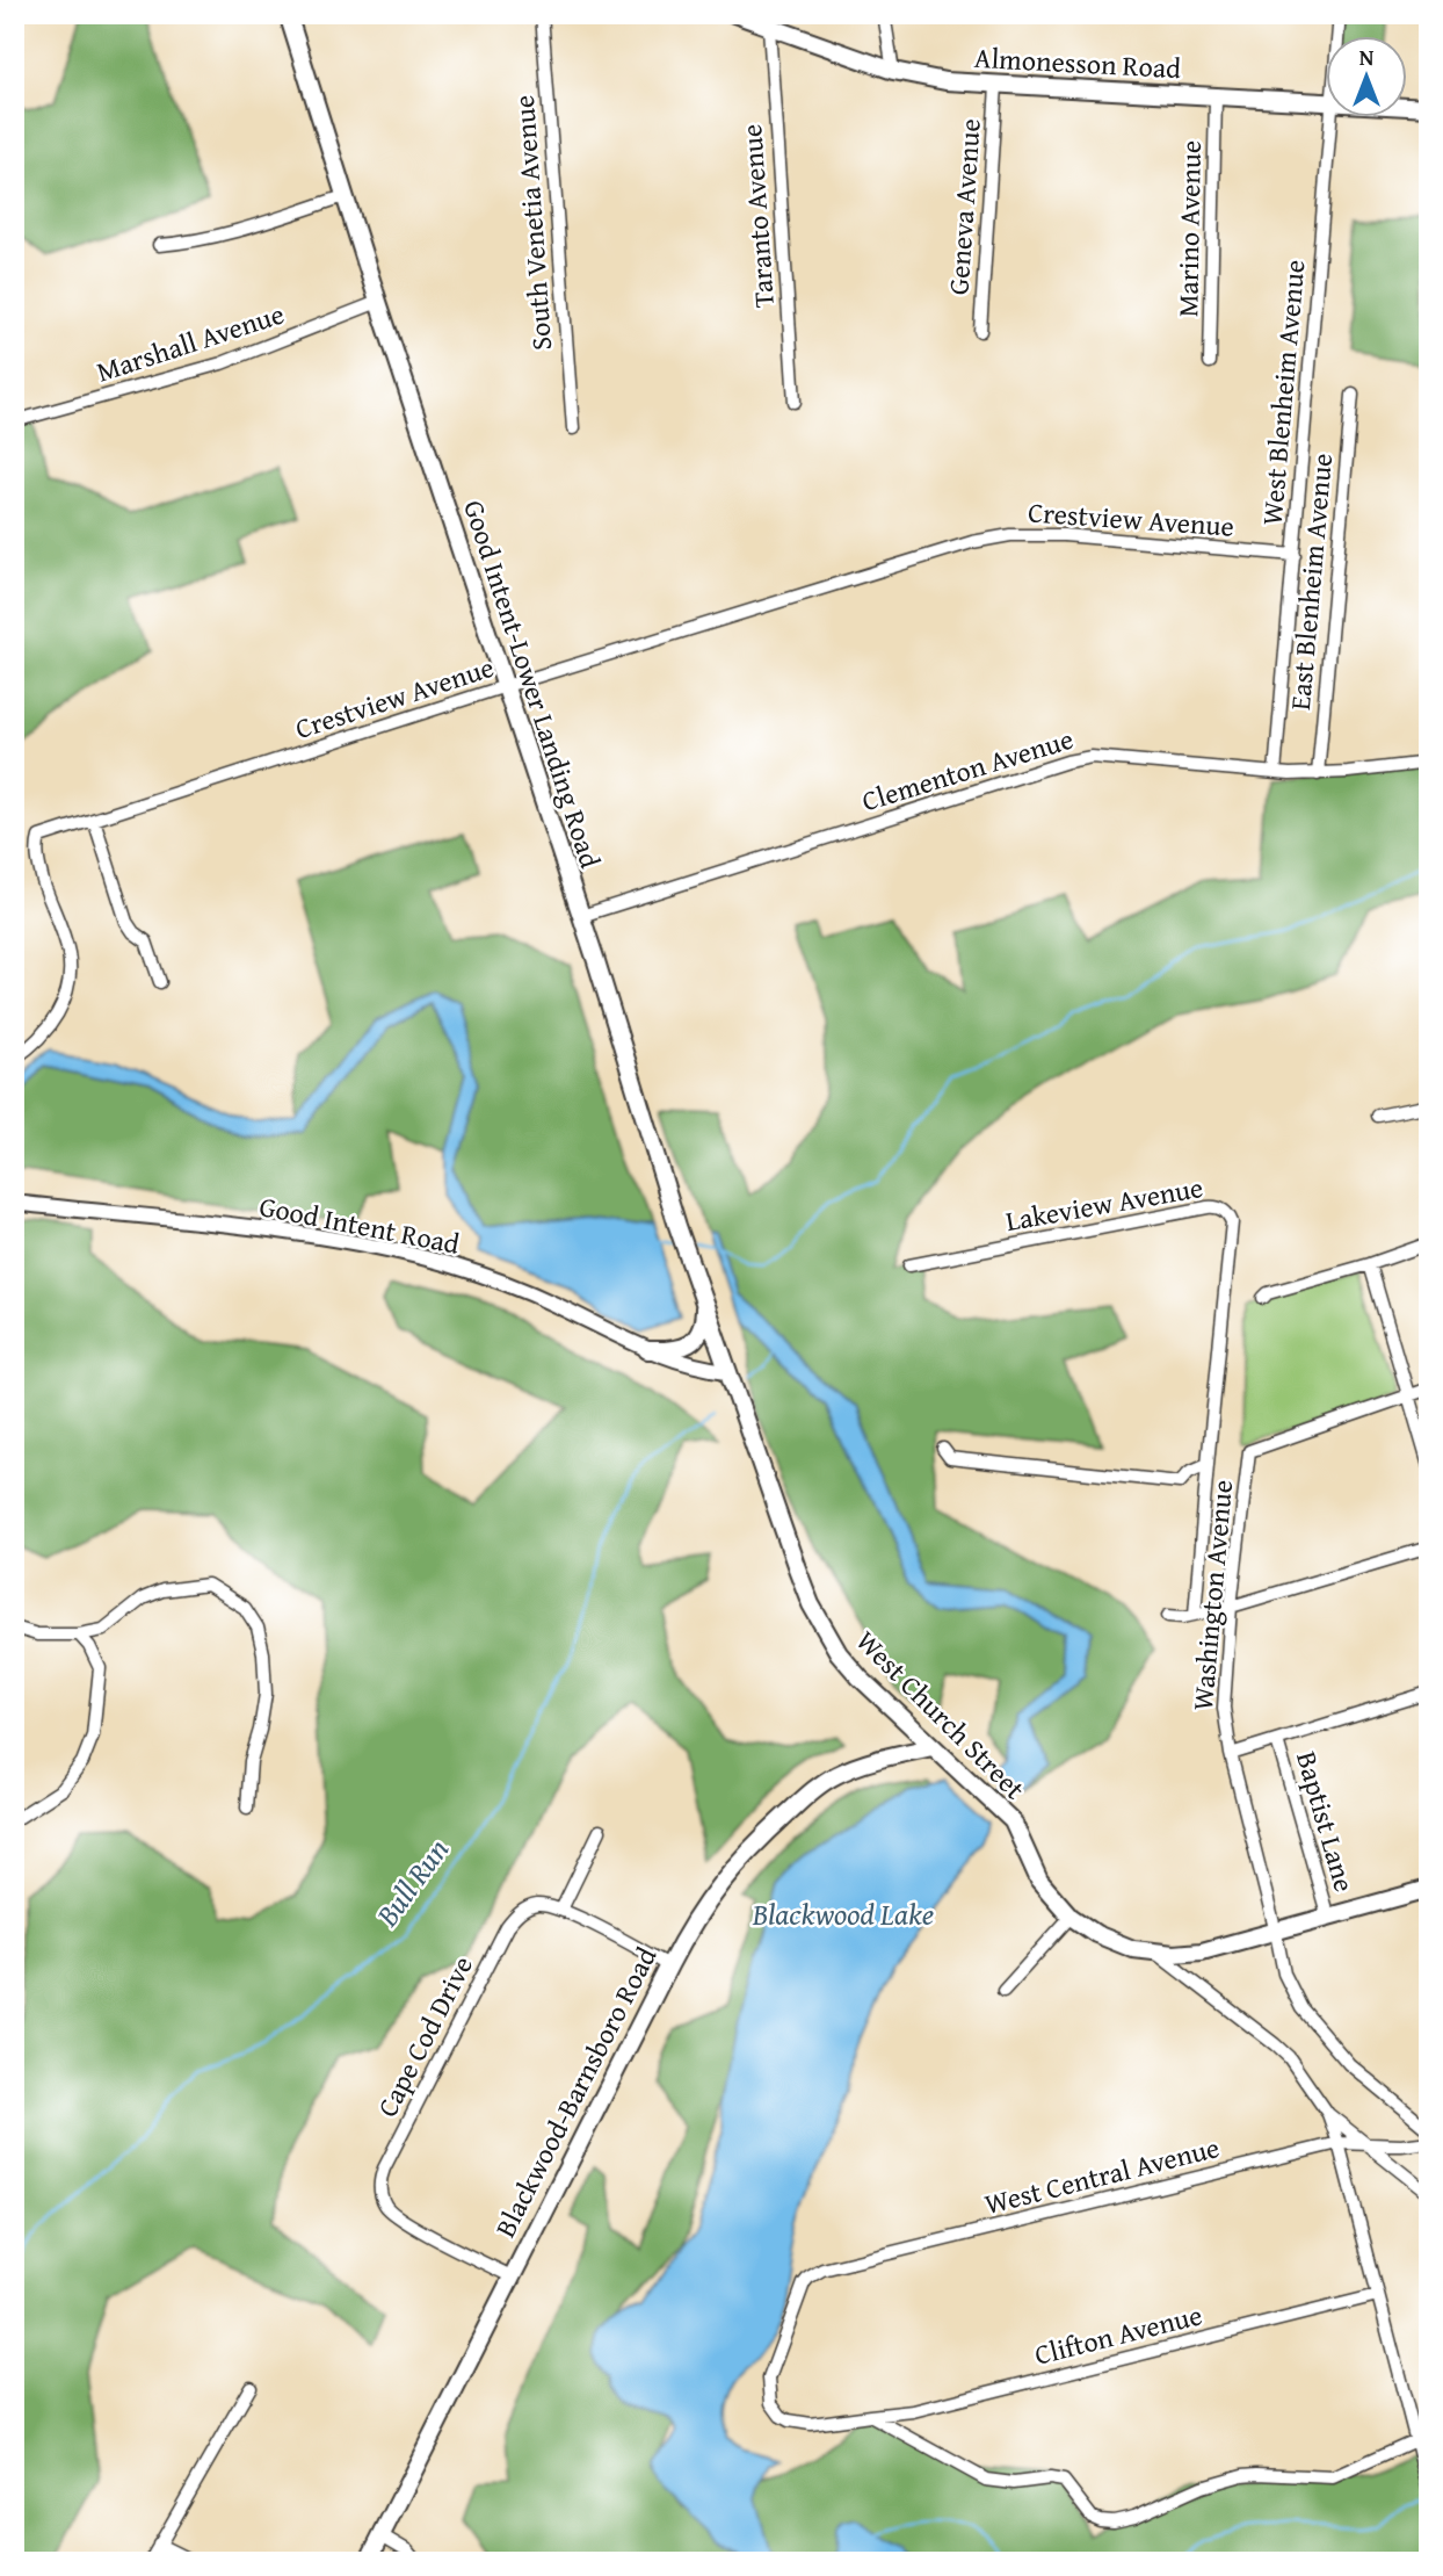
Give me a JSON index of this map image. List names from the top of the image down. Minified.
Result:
{"streets":{"main road":["Almonesson Road","Good Intent-Lower Landing Road","West Church Street","Blackwood-Barnsboro Road"],"street":["Geneva Avenue","Taranto Avenue","South Venetia Avenue","Marino Avenue","Marshall Avenue","West Blenheim Avenue","Crestview Avenue","East Blenheim Avenue","Clementon Avenue","Lakeview Avenue","Good Intent Road","Washington Avenue","Baptist Lane","Cape Cod Drive","West Central Avenue","Clifton Avenue"]},"crossings":[["Almonesson Road","Geneva Avenue"],["Almonesson Road","Taranto Avenue"],["Almonesson Road","Marino Avenue"],["Marshall Avenue","Good Intent-Lower Landing Road"],["West Blenheim Avenue","Crestview Avenue"],["West Blenheim Avenue","Clementon Avenue"],["Crestview Avenue","Good Intent-Lower Landing Road"],["East Blenheim Avenue","Clementon Avenue"],["Good Intent-Lower Landing Road","Clementon Avenue"],["Good Intent-Lower Landing Road","Good Intent Road"],["Good Intent-Lower Landing Road","West Church Street"],["Lakeview Avenue","Washington Avenue"],["Good Intent Road","West Church Street"],["Washington Avenue","West Church Street"],["West Church Street","Baptist Lane"],["West Church Street","Blackwood-Barnsboro Road"],["Cape Cod Drive","Blackwood-Barnsboro Road"],["West Central Avenue","Clifton Avenue"]],"water":["Bull Run","Blackwood Lake"],"north":"top"}
